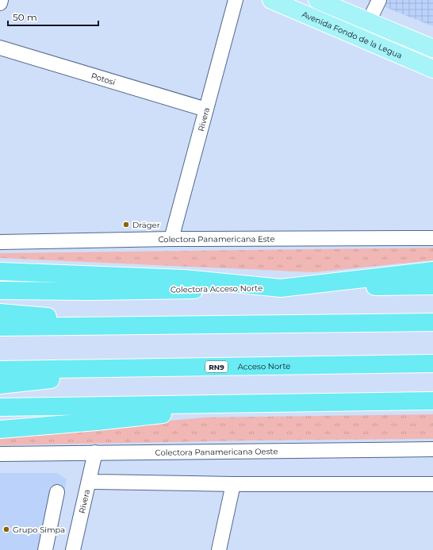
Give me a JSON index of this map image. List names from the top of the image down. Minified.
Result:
{"streets":{"highway":["Colectora Acceso Norte","Acceso Norte","RN9"],"main road":["Avenida Fondo de la Legua"],"street":["Potosí","Rivera","Colectora Panamericana Este","Colectora Panamericana Oeste"]},"crossings":[["Potosí","Rivera"],["Rivera","Colectora Panamericana Este"],["Rivera","Colectora Panamericana Oeste"]],"places":["Dräger","Grupo Simpa"],"scale_bar":"50 m"}
